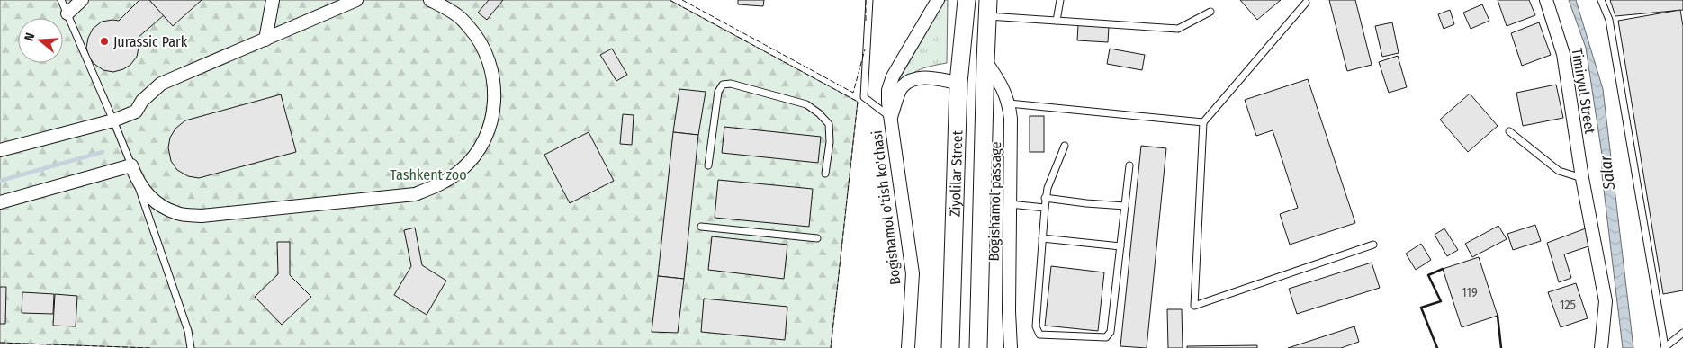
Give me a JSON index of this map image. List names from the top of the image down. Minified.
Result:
{"streets":{"main road":["Ziyolilar Street"],"street":["Timiryul Street","Bogishamol passage","Bogishamol o'tish ko'chasi"]},"crossings":[["Ziyolilar Street","Bogishamol passage"],["Ziyolilar Street","Bogishamol o'tish ko'chasi"]],"water":["Salar"],"parks":["Tashkent zoo"],"places":["Jurassic Park"],"house_numbers":["119","125"],"north":"left"}
